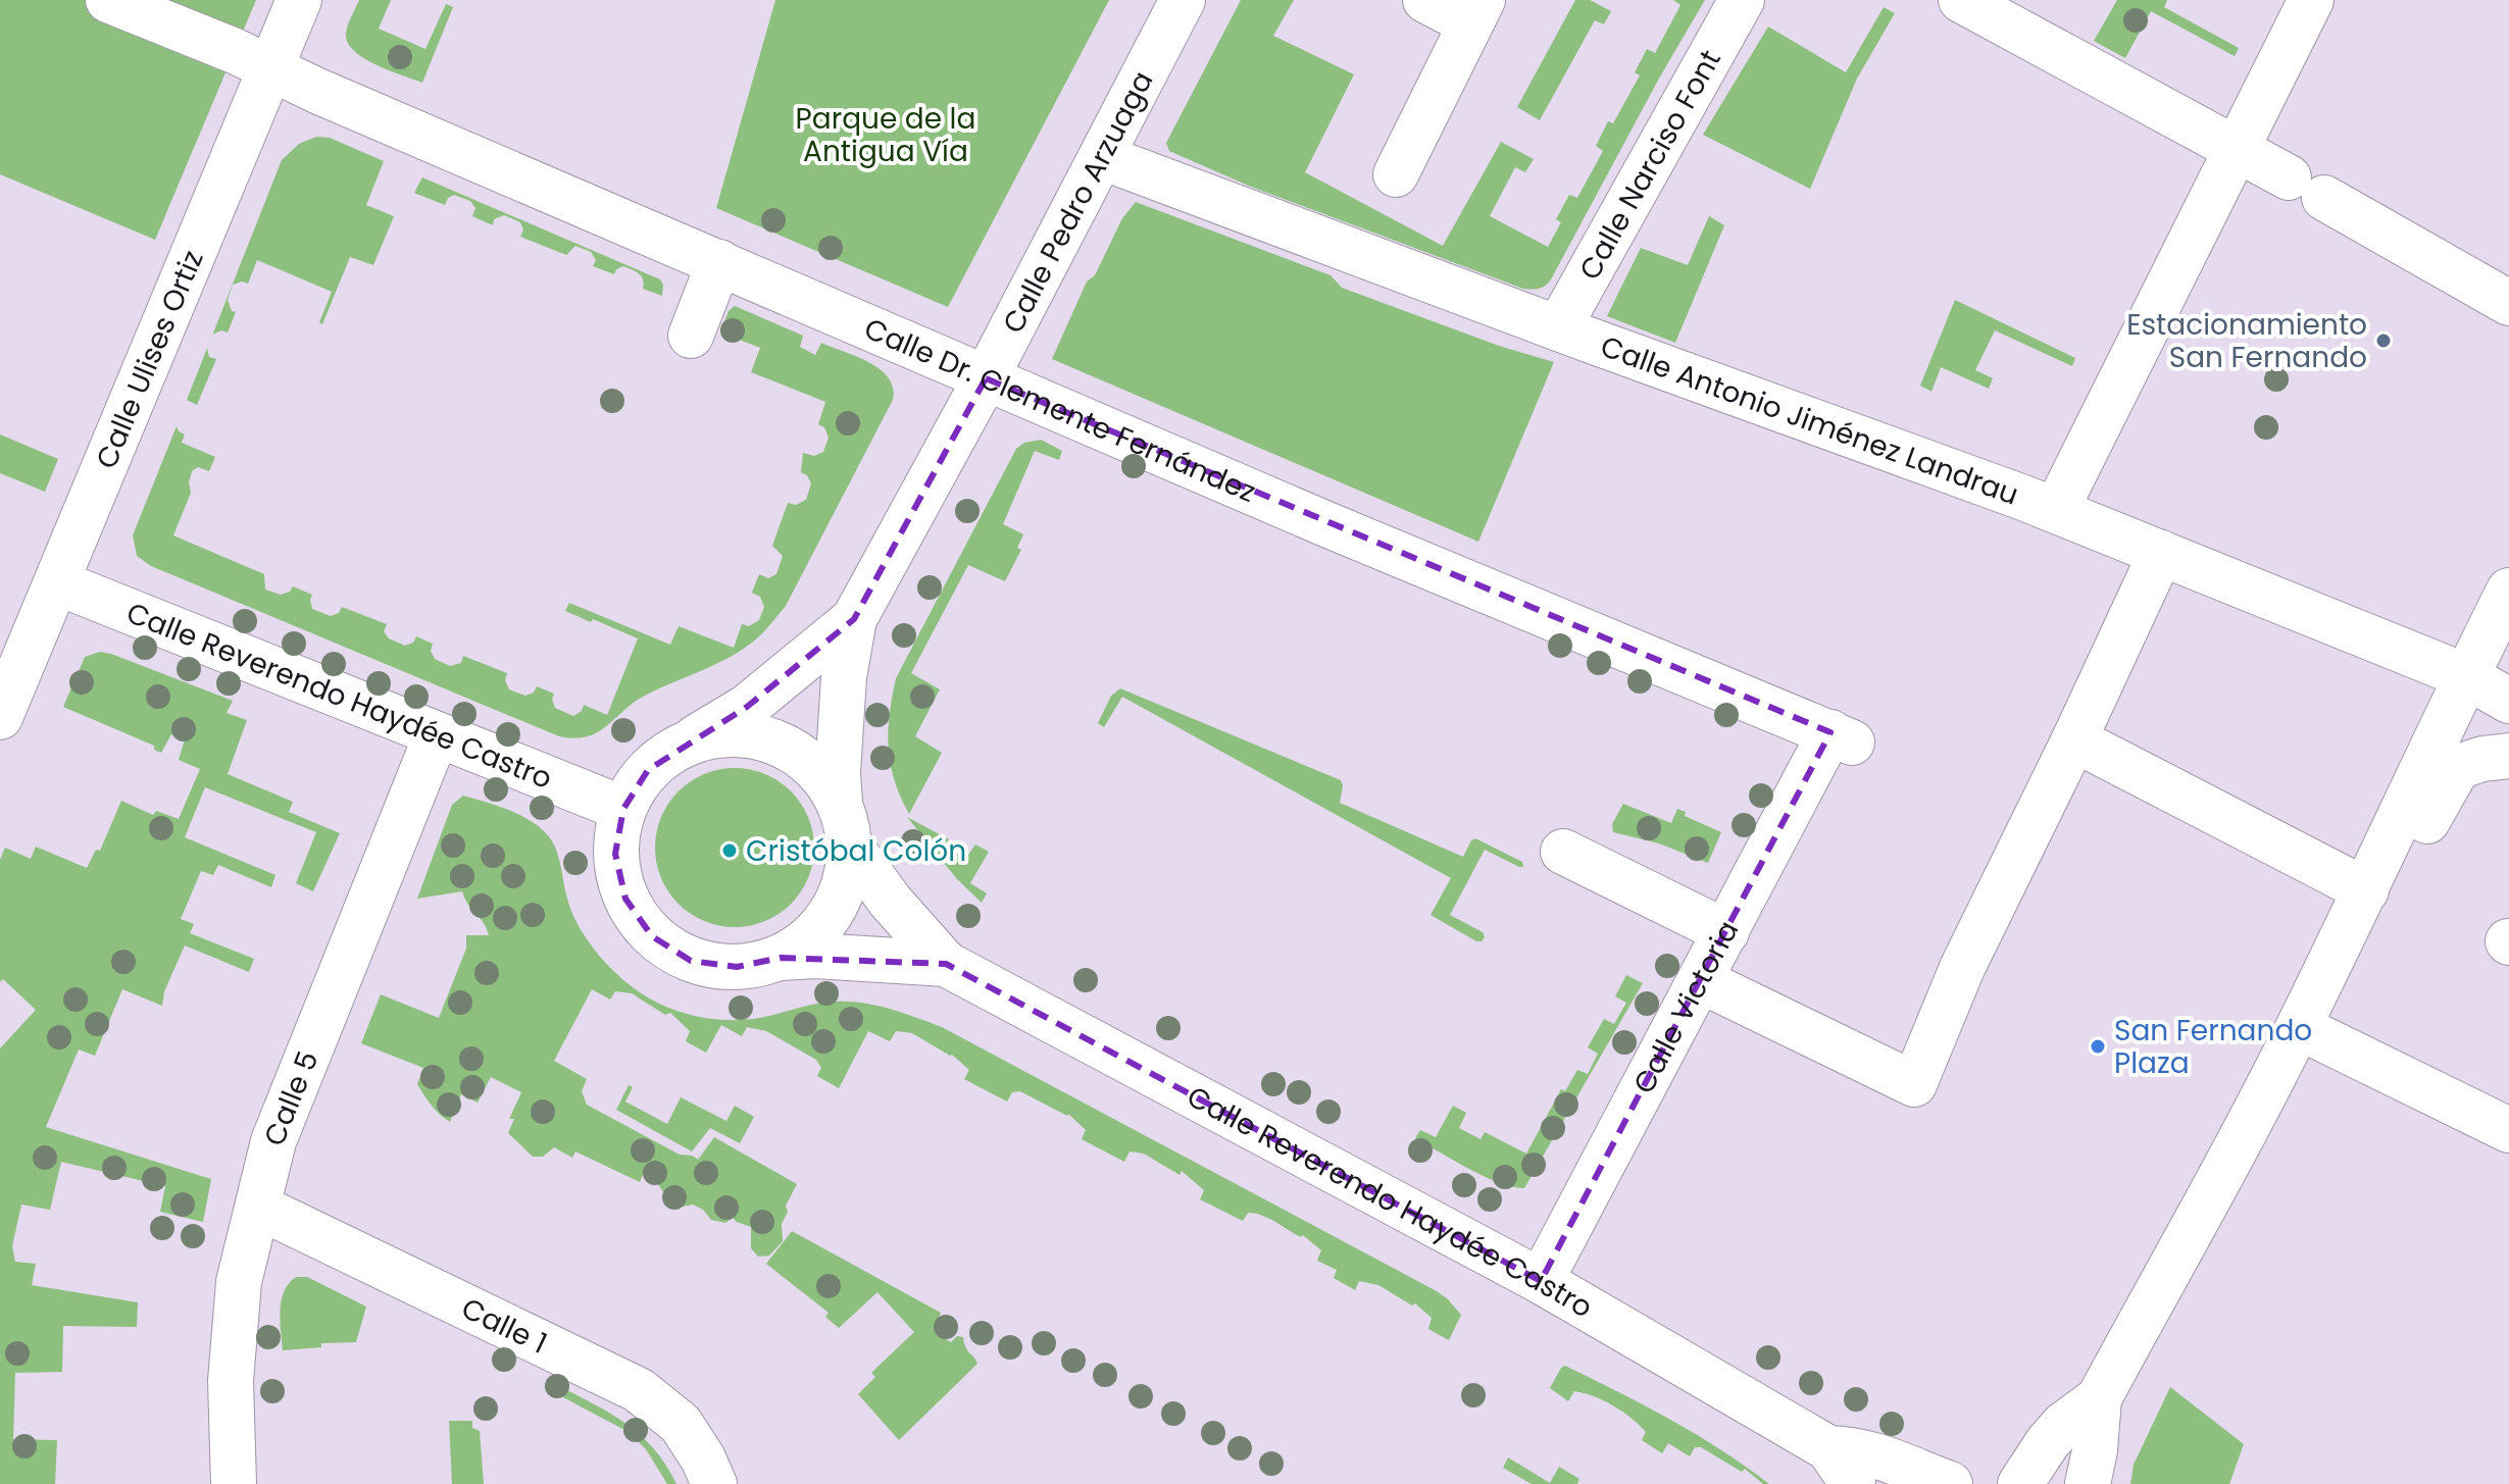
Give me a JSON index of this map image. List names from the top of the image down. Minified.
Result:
{"streets":{"street":["Calle Narciso Font","Calle Pedro Arzuaga","Calle Ulises Ortiz","Calle Dr. Clemente Fernández","Calle Antonio Jiménez Landrau","Calle Reverendo Haydée Castro","Calle Victoria","Calle 5","Calle 1"]},"crossings":[["Calle Narciso Font","Calle Antonio Jiménez Landrau"],["Calle Pedro Arzuaga","Calle Dr. Clemente Fernández"],["Calle Pedro Arzuaga","Calle Antonio Jiménez Landrau"],["Calle Pedro Arzuaga","Calle Reverendo Haydée Castro"],["Calle Ulises Ortiz","Calle Dr. Clemente Fernández"],["Calle Ulises Ortiz","Calle Reverendo Haydée Castro"],["Calle Dr. Clemente Fernández","Calle Victoria"],["Calle Reverendo Haydée Castro","Calle Victoria"],["Calle Reverendo Haydée Castro","Calle 5"],["Calle 5","Calle 1"]],"parks":["Parque de la Antigua Vía"],"places":["Estacionamiento San Fernando","Cristóbal Colón","San Fernando Plaza"]}
